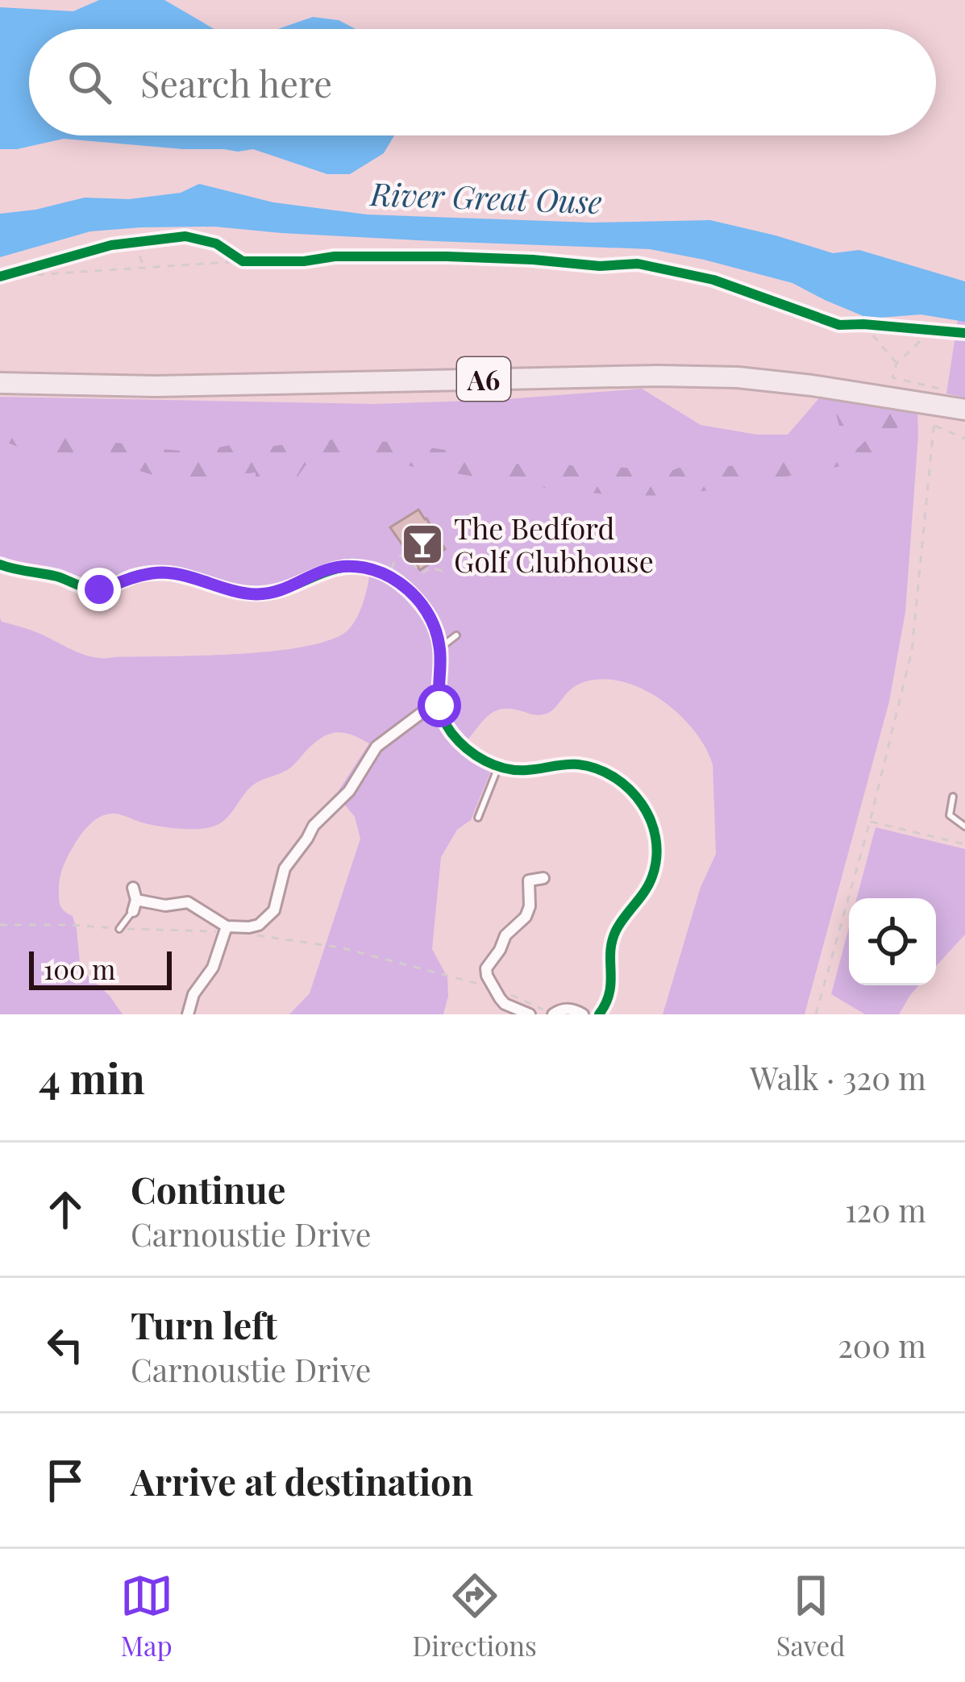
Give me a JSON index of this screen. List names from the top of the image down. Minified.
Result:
{"streets":{"highway":["A6"]},"water":["River Great Ouse"],"places":{"bar":["The Bedford Golf Clubhouse"]},"scale_bar":"100 m","page":{"search":"Search here","scale":"100 m","heading":["4 min","Walk · 320 m"],"list":[["Continue","Carnoustie Drive","120 m"],["Turn left","Carnoustie Drive","200 m"],"Arrive at destination"],"nav":["Map","Directions","Saved"]}}
